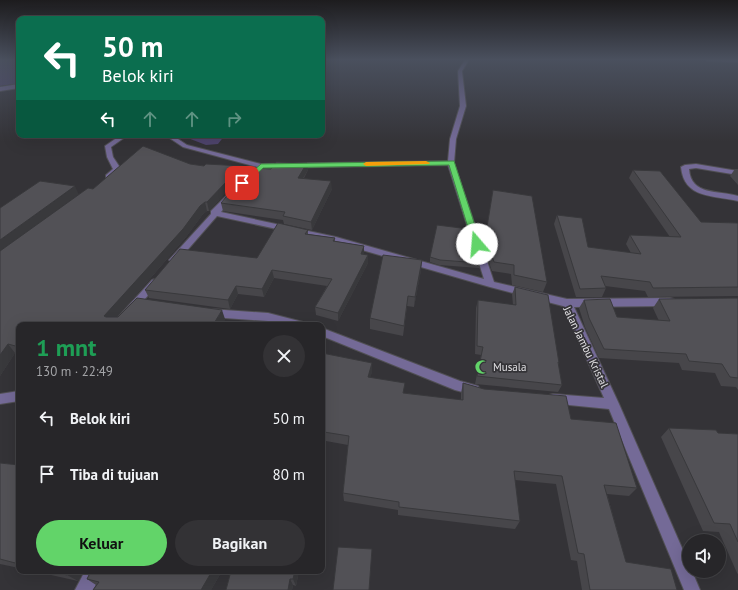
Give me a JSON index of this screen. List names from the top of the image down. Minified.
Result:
{"streets":{"street":["Jalan Jambu Kristal"]},"places":{"mosque":["Musala"]},"page":{"turn":["50 m","Belok kiri"],"heading":["1 mnt","130 m · 22:49"],"list":[{"name":"Belok kiri","value":"50 m"},{"name":"Tiba di tujuan","value":"80 m"}],"buttons":["Keluar","Bagikan"]}}
